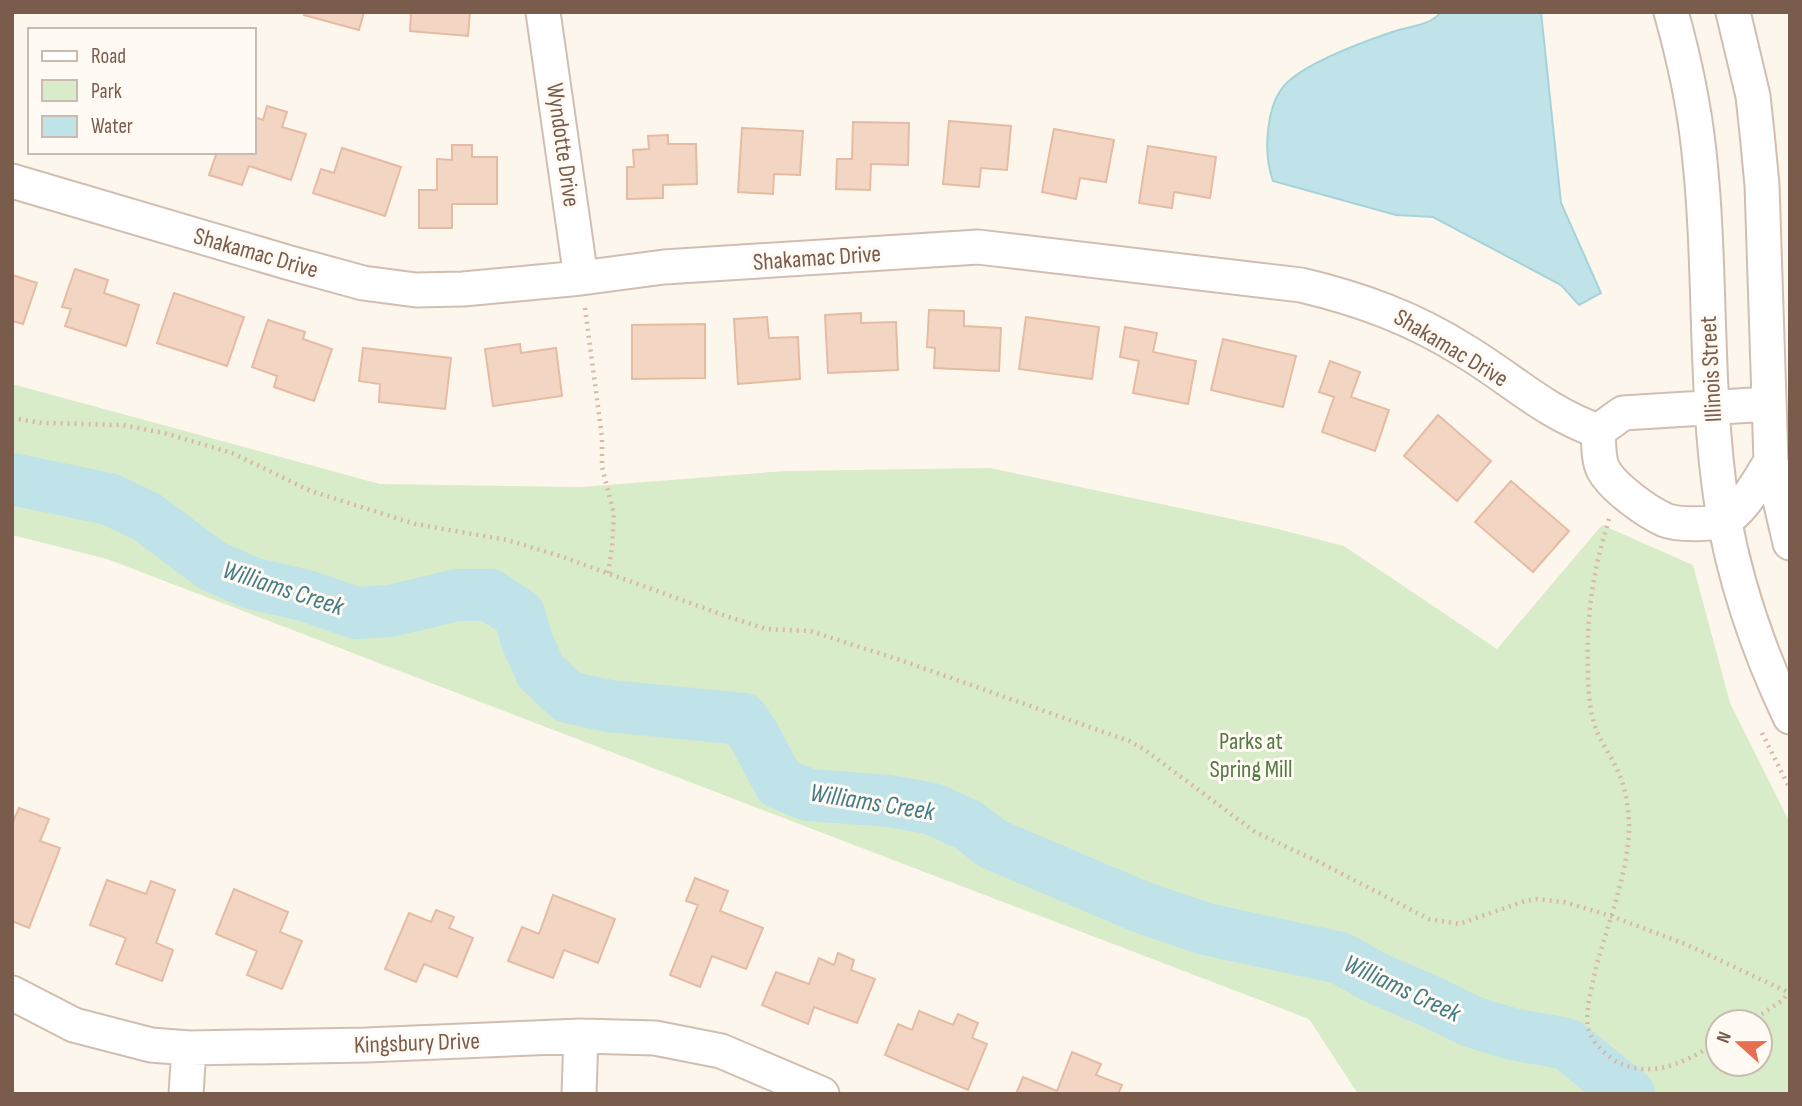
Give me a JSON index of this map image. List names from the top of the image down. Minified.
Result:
{"streets":{"street":["Wyndotte Drive","Shakamac Drive","Illinois Street","Kingsbury Drive"]},"crossings":[["Wyndotte Drive","Shakamac Drive"]],"water":["Williams Creek"],"parks":["Parks at Spring Mill"],"legend":["Road","Park","Water"],"north":"left"}
